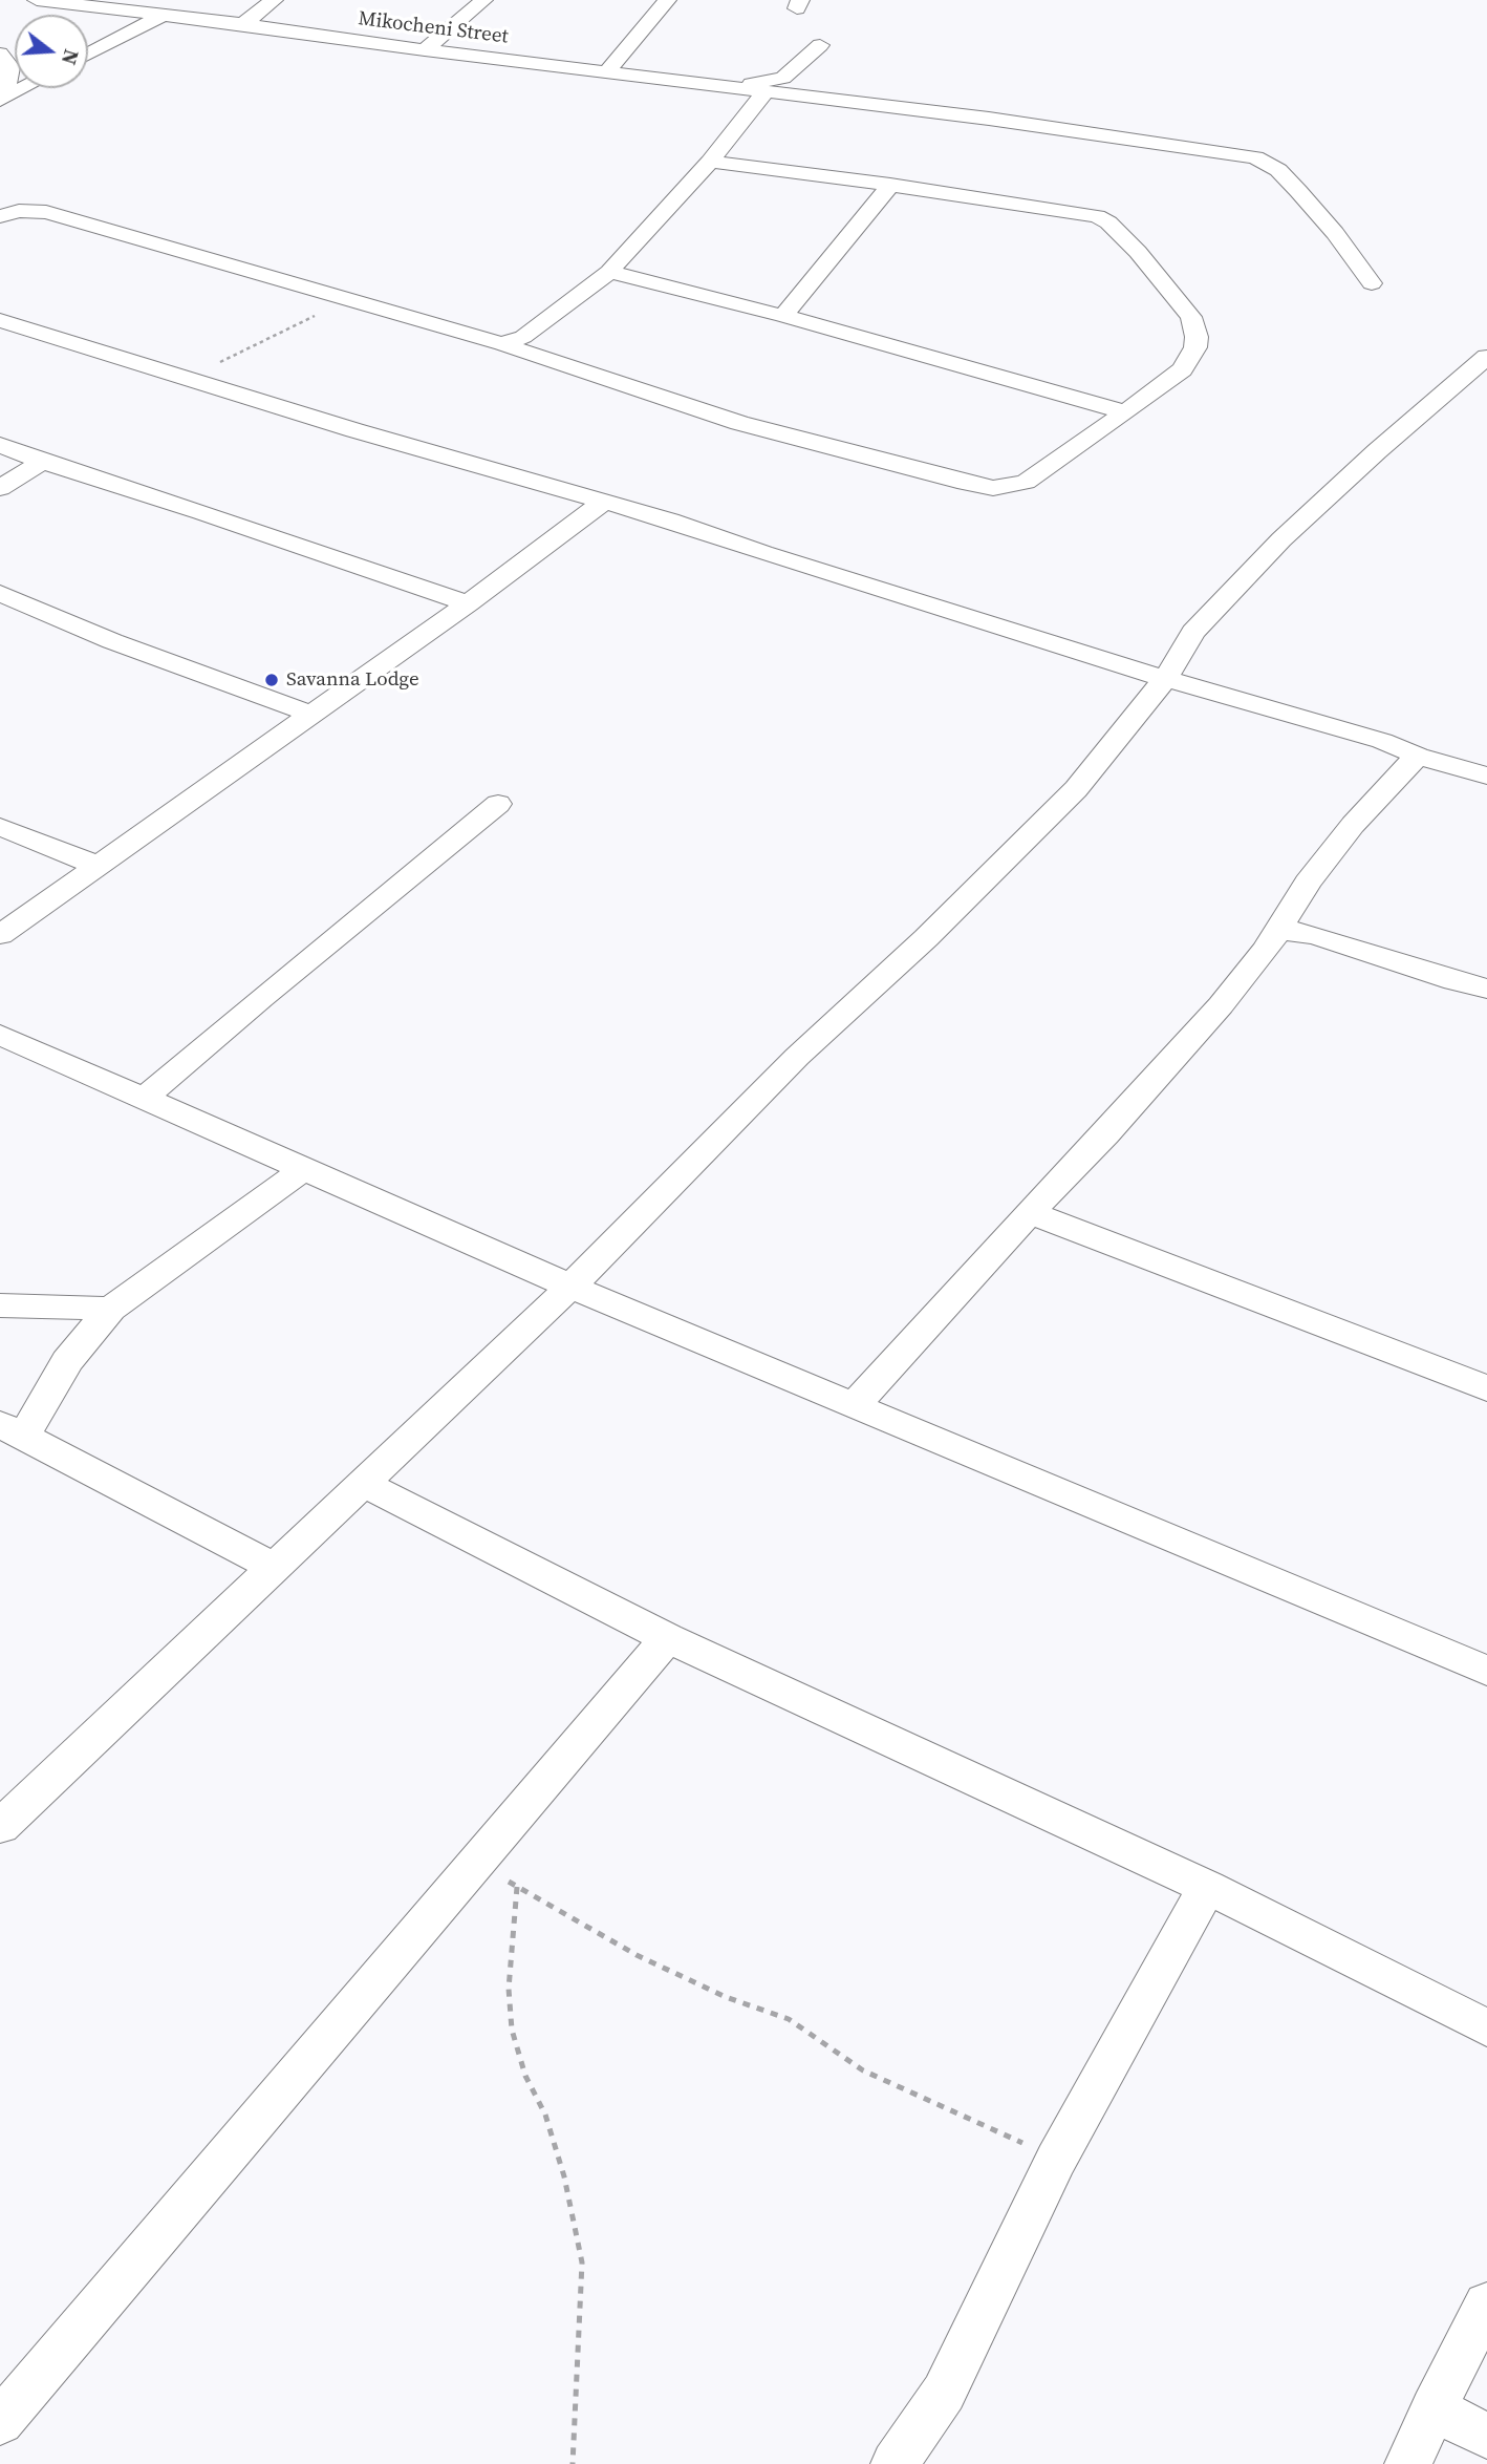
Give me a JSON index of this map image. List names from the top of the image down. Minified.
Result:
{"streets":{"street":["Mikocheni Street"]},"places":["Savanna Lodge"],"north":"right"}
